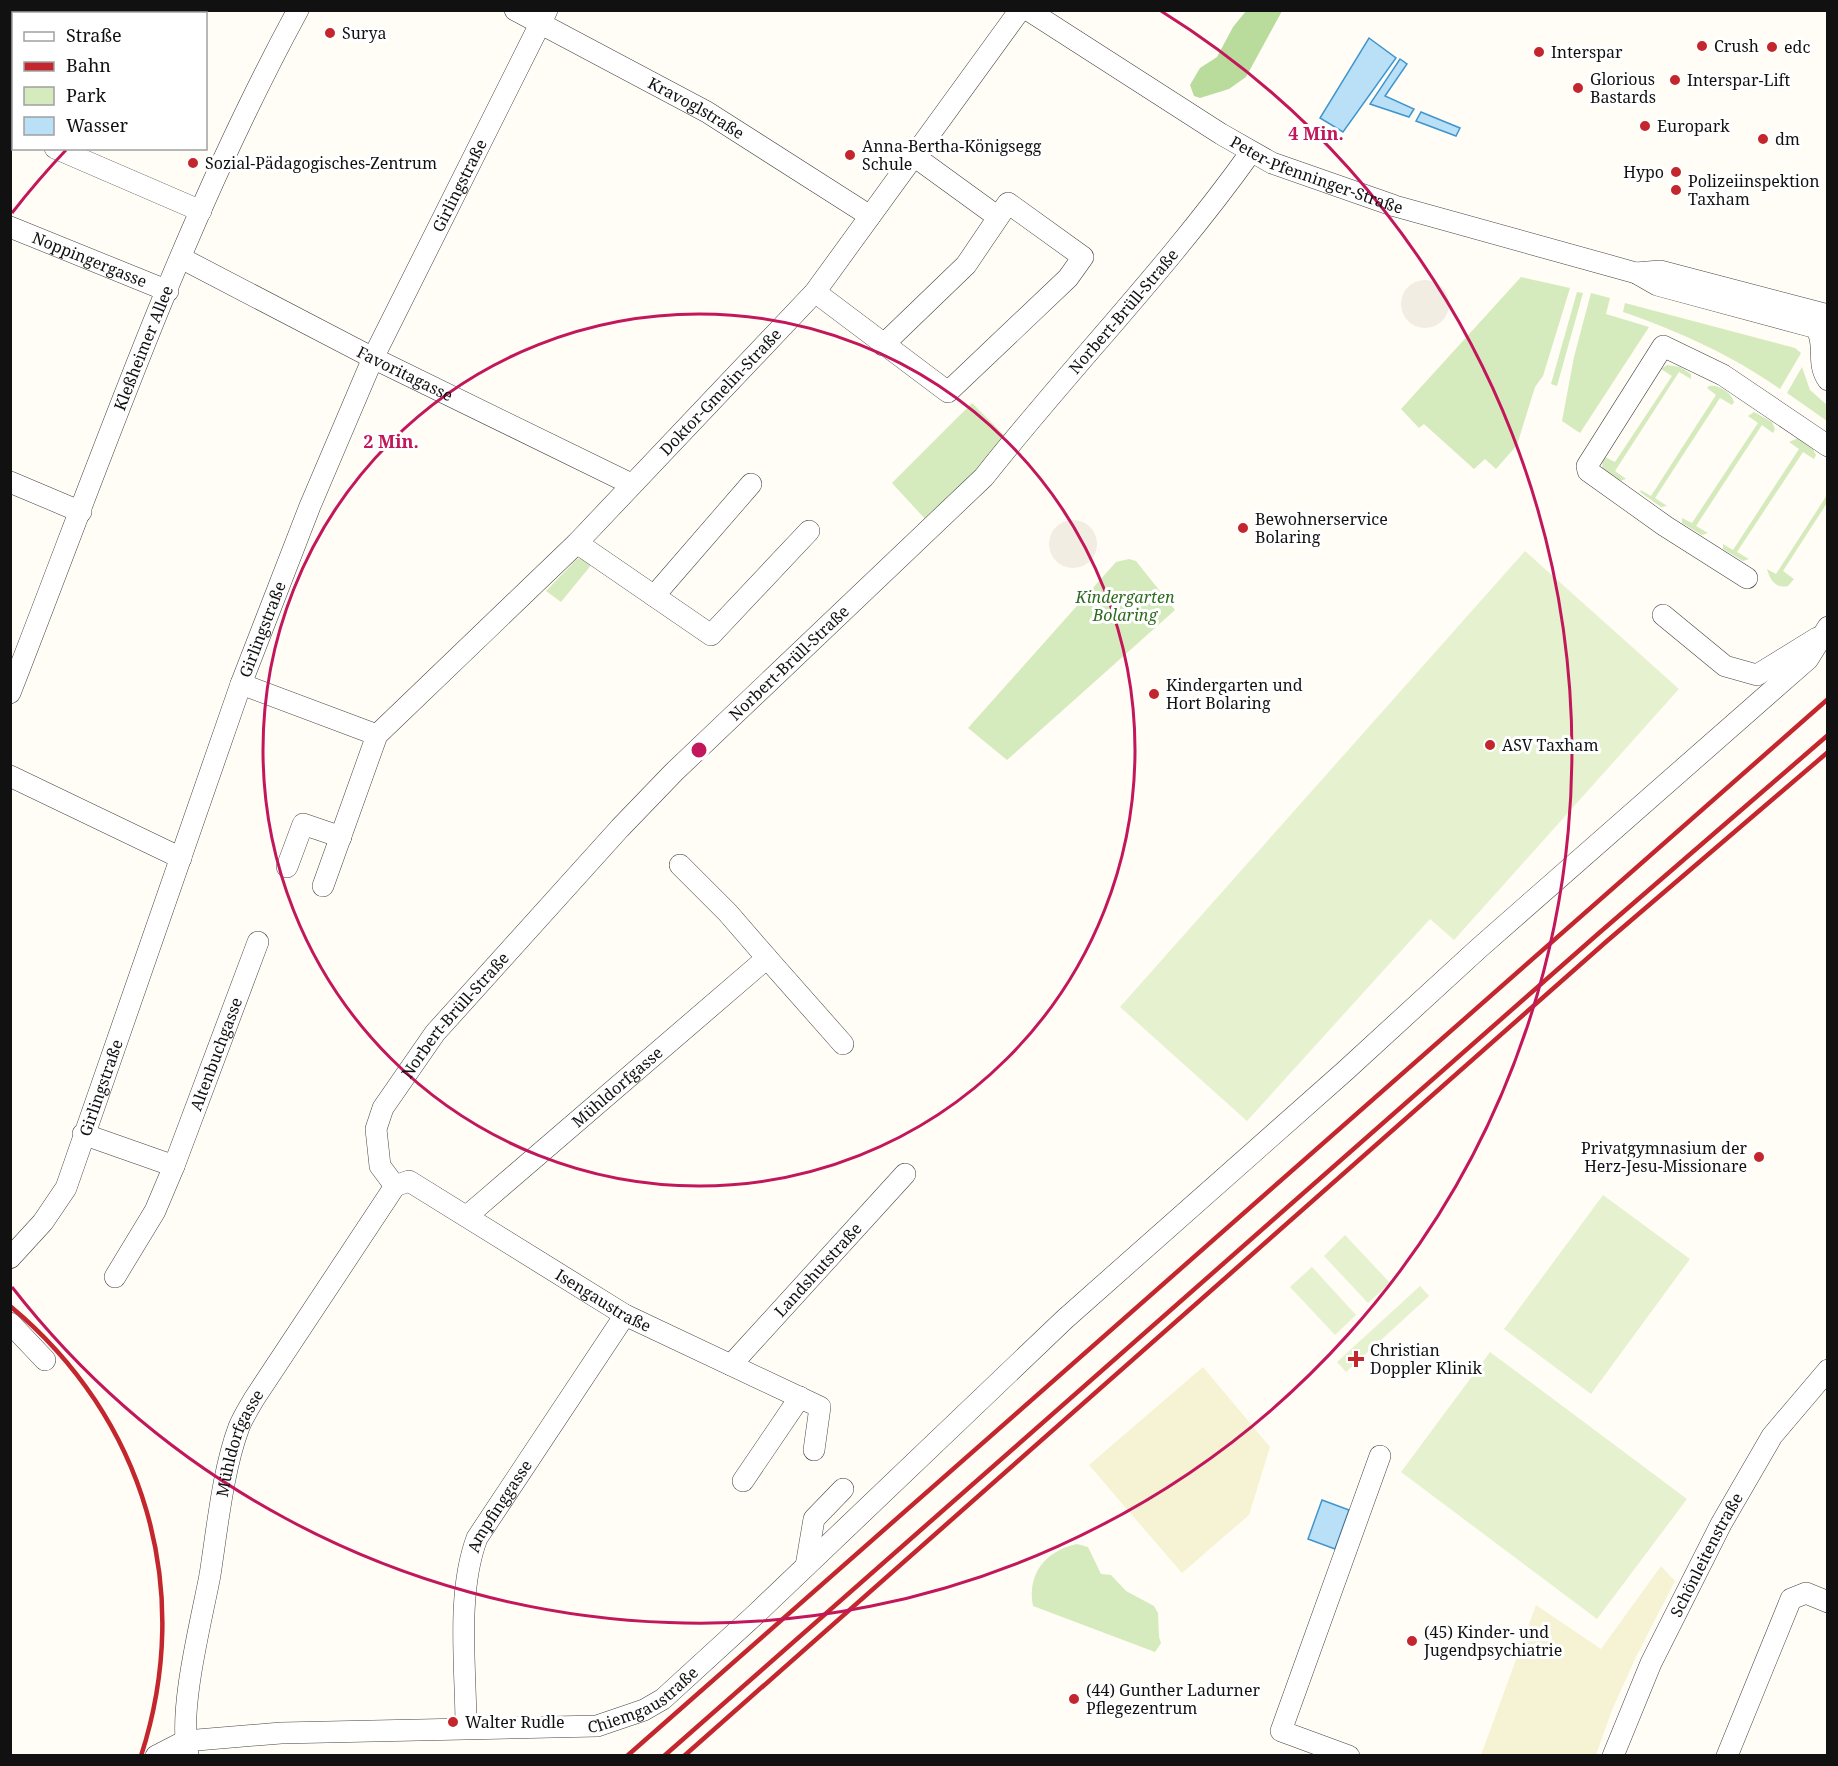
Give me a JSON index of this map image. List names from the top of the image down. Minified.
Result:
{"streets":{"street":["Kravoglstraße","Peter-Pfenninger-Straße","Girlingstraße","Noppingergasse","Norbert-Brüll-Straße","Kleßheimer Allee","Favoritagasse","Doktor-Gmelin-Straße","Altenbuchgasse","Mühldorfgasse","Landshutstraße","Isengaustraße","Ampfinggasse","Schönleitenstraße","Chiemgaustraße"]},"crossings":[["Kravoglstraße","Girlingstraße"],["Kravoglstraße","Doktor-Gmelin-Straße"],["Peter-Pfenninger-Straße","Norbert-Brüll-Straße"],["Girlingstraße","Favoritagasse"],["Noppingergasse","Kleßheimer Allee"],["Norbert-Brüll-Straße","Mühldorfgasse"],["Norbert-Brüll-Straße","Isengaustraße"],["Kleßheimer Allee","Favoritagasse"],["Favoritagasse","Doktor-Gmelin-Straße"],["Mühldorfgasse","Isengaustraße"],["Mühldorfgasse","Chiemgaustraße"],["Landshutstraße","Isengaustraße"],["Isengaustraße","Ampfinggasse"],["Ampfinggasse","Chiemgaustraße"]],"parks":["Kindergarten Bolaring"],"places":{"other":["Surya","Crush","edc","Interspar","Interspar-Lift","Glorious Bastards","Europark","dm","Anna-Bertha-Königsegg Schule","Sozial-Pädagogisches-Zentrum","Hypo","Polizeiinspektion Taxham","Bewohnerservice Bolaring","Kindergarten und Hort Bolaring","ASV Taxham","Privatgymnasium der Herz-Jesu-Missionare","(45) Kinder- und Jugendpsychiatrie","(44) Gunther Ladurner Pflegezentrum","Walter Rudle"],"health":["Christian Doppler Klinik"]},"legend":["Straße","Bahn","Park","Wasser"],"rings":["4 Min.","2 Min."]}
